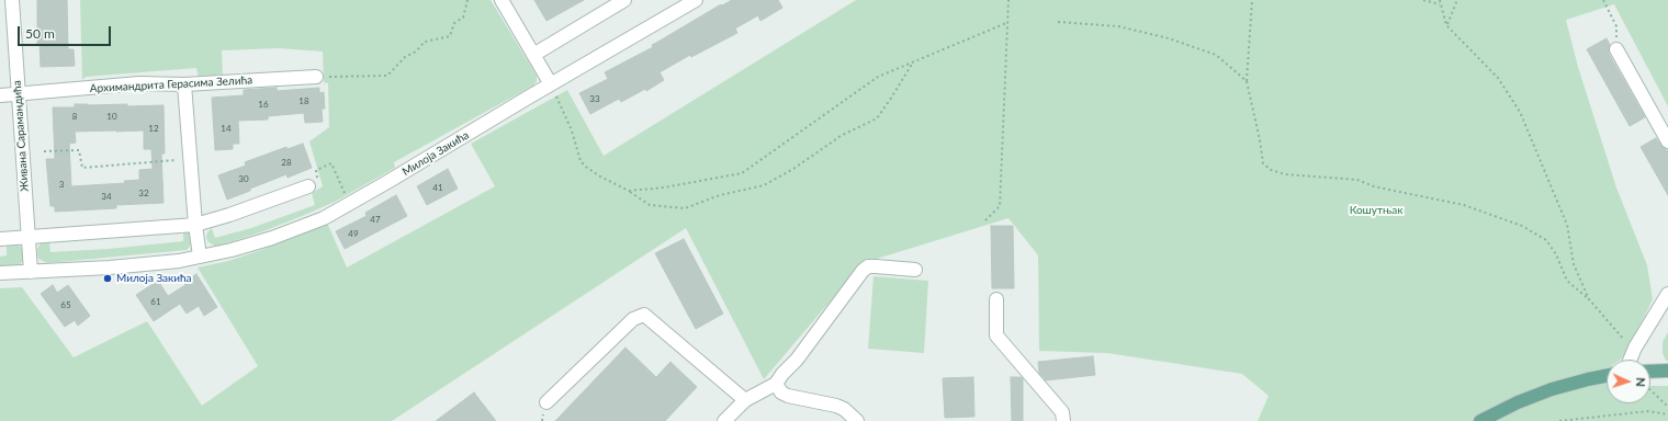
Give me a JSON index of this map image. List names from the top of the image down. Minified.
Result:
{"streets":{"street":["Архимандрита Герасима Зелића","Живана Сарамандића","Милоја Закића"]},"crossings":[["Архимандрита Герасима Зелића","Живана Сарамандића"],["Живана Сарамандића","Милоја Закића"]],"parks":["Кошутњак"],"places":["Милоја Закића"],"house_numbers":["33","18","16","8","10","12","14","28","30","3","41","32","34","47","49","61","65"],"scale_bar":"50 m","north":"right"}
